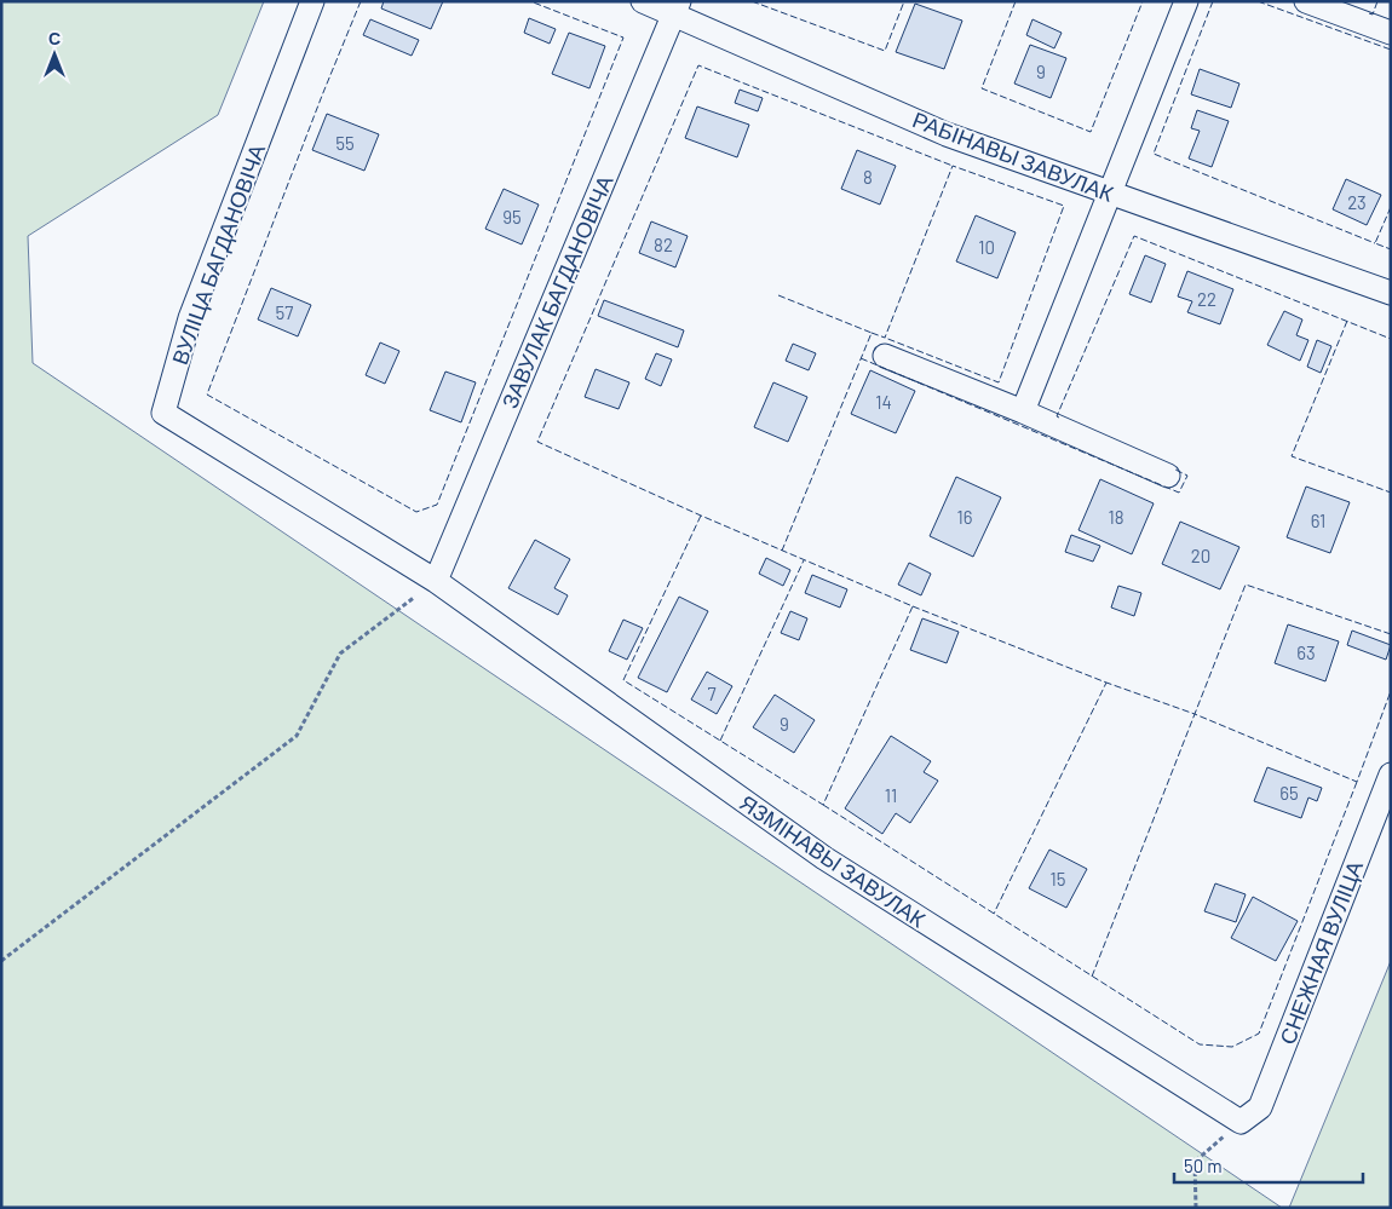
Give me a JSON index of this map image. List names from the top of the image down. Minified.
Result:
{"streets":{"street":["РАБІНАВЫ ЗАВУЛАК","ВУЛІЦА БАГДАНОВІЧА","ЗАВУЛАК БАГДАНОВІЧА","ЯЗМІНАВЫ ЗАВУЛАК","СНЕЖНАЯ ВУЛІЦА"]},"crossings":[["РАБІНАВЫ ЗАВУЛАК","ЗАВУЛАК БАГДАНОВІЧА"],["ВУЛІЦА БАГДАНОВІЧА","ЗАВУЛАК БАГДАНОВІЧА"],["ВУЛІЦА БАГДАНОВІЧА","ЯЗМІНАВЫ ЗАВУЛАК"],["ЗАВУЛАК БАГДАНОВІЧА","ЯЗМІНАВЫ ЗАВУЛАК"],["ЯЗМІНАВЫ ЗАВУЛАК","СНЕЖНАЯ ВУЛІЦА"]],"house_numbers":["9","55","8","23","95","82","10","22","57","14","16","18","61","20","63","7","9","65","11","15"],"scale_bar":"50 m","north":"top"}
